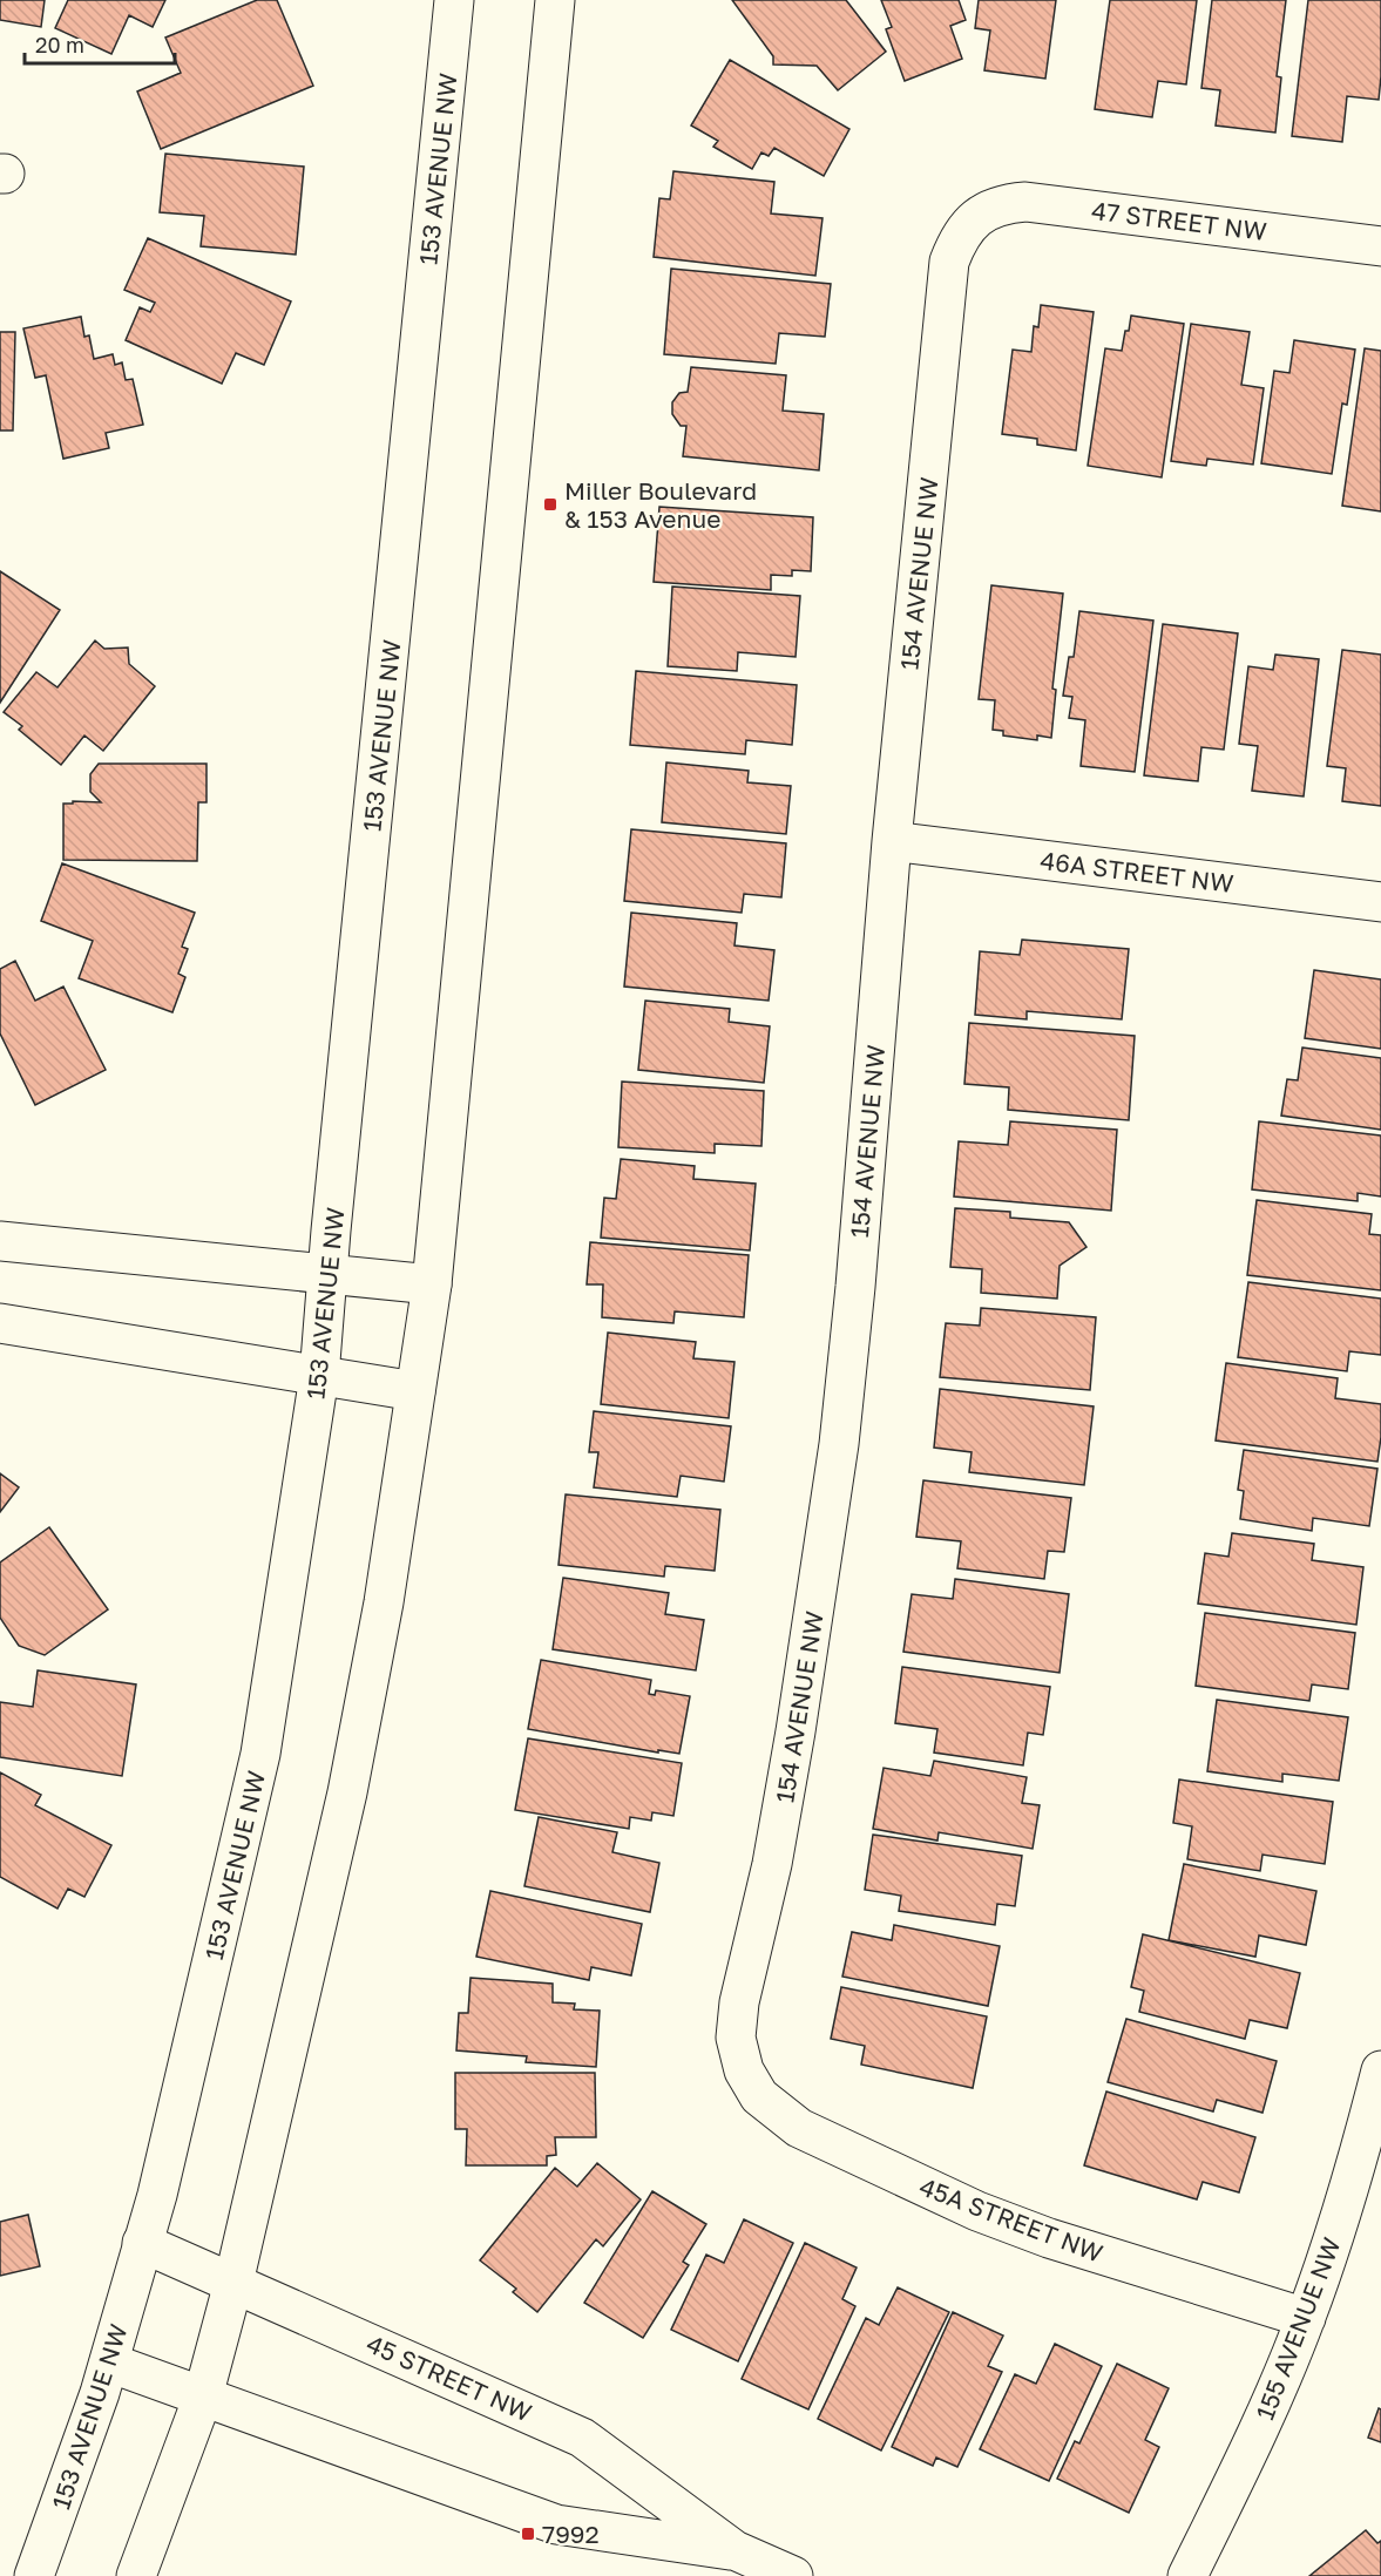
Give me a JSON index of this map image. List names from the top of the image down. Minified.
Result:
{"streets":{"street":["153 AVENUE NW","47 STREET NW","154 AVENUE NW","46A STREET NW","45A STREET NW","155 AVENUE NW","45 STREET NW"]},"crossings":[["153 AVENUE NW","45 STREET NW"],["47 STREET NW","154 AVENUE NW"],["154 AVENUE NW","46A STREET NW"],["154 AVENUE NW","45A STREET NW"],["45A STREET NW","155 AVENUE NW"]],"places":{"transit":["Miller Boulevard & 153 Avenue","7992"]},"scale_bar":"20 m"}
